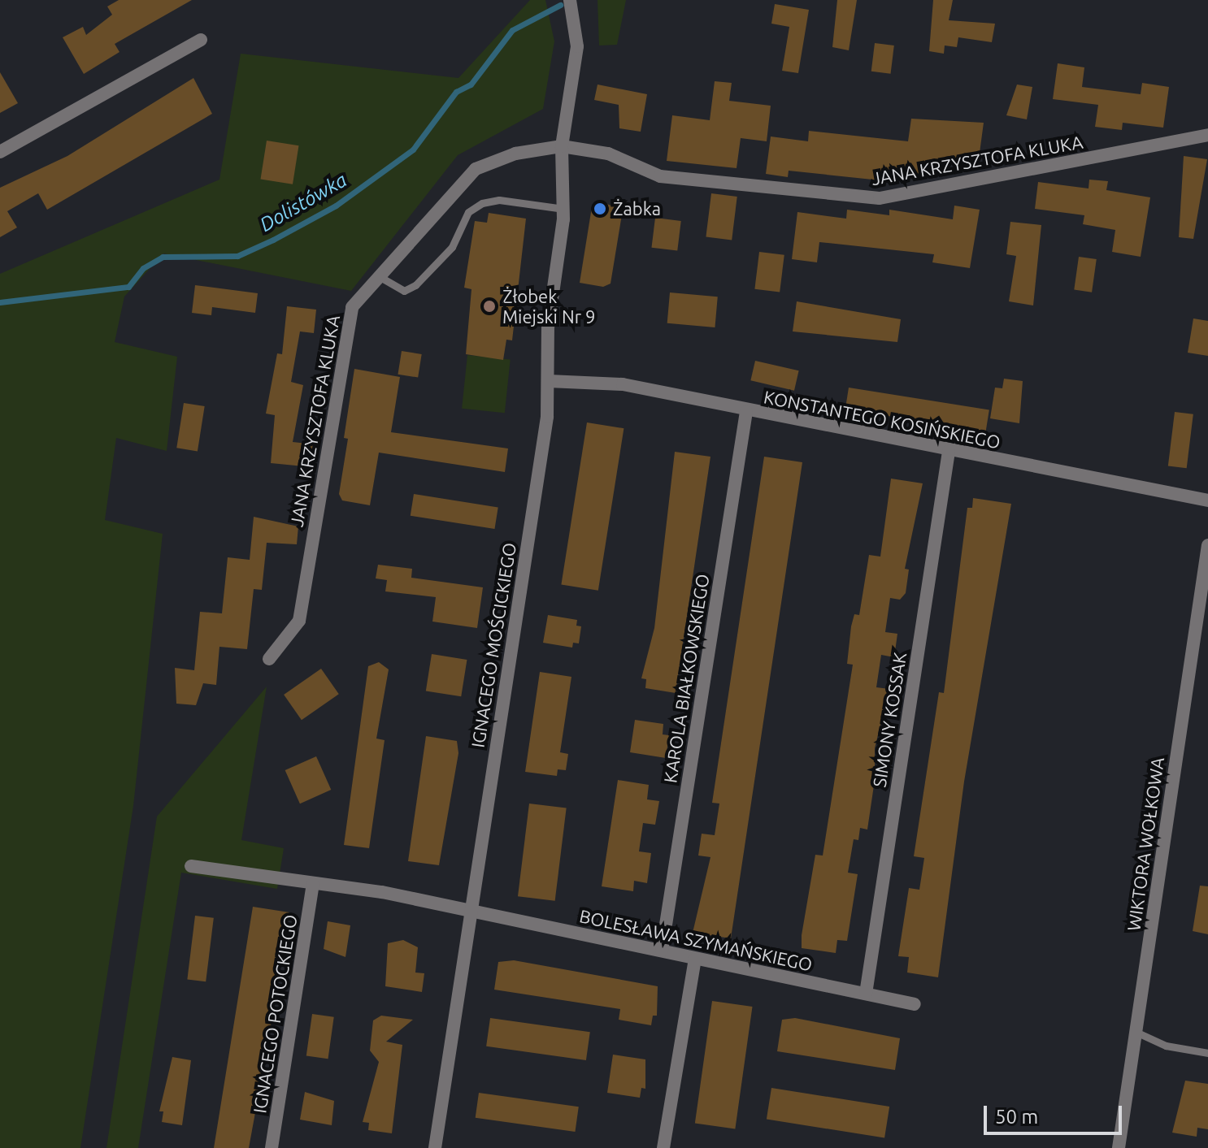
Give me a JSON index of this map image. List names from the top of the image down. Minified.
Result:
{"streets":{"street":["JANA KRZYSZTOFA KLUKA","KONSTANTEGO KOSIŃSKIEGO","IGNACEGO MOŚCICKIEGO","KAROLA BIAŁKOWSKIEGO","SIMONY KOSSAK","WIKTORA WOŁKOWA","BOLESŁAWA SZYMAŃSKIEGO","IGNACEGO POTOCKIEGO"]},"crossings":[["JANA KRZYSZTOFA KLUKA","IGNACEGO MOŚCICKIEGO"],["KONSTANTEGO KOSIŃSKIEGO","IGNACEGO MOŚCICKIEGO"],["KONSTANTEGO KOSIŃSKIEGO","KAROLA BIAŁKOWSKIEGO"],["KONSTANTEGO KOSIŃSKIEGO","SIMONY KOSSAK"],["IGNACEGO MOŚCICKIEGO","BOLESŁAWA SZYMAŃSKIEGO"],["KAROLA BIAŁKOWSKIEGO","BOLESŁAWA SZYMAŃSKIEGO"],["SIMONY KOSSAK","BOLESŁAWA SZYMAŃSKIEGO"]],"water":["Dolistówka"],"places":["Żabka","Żłobek Miejski Nr 9"],"scale_bar":"50 m"}
